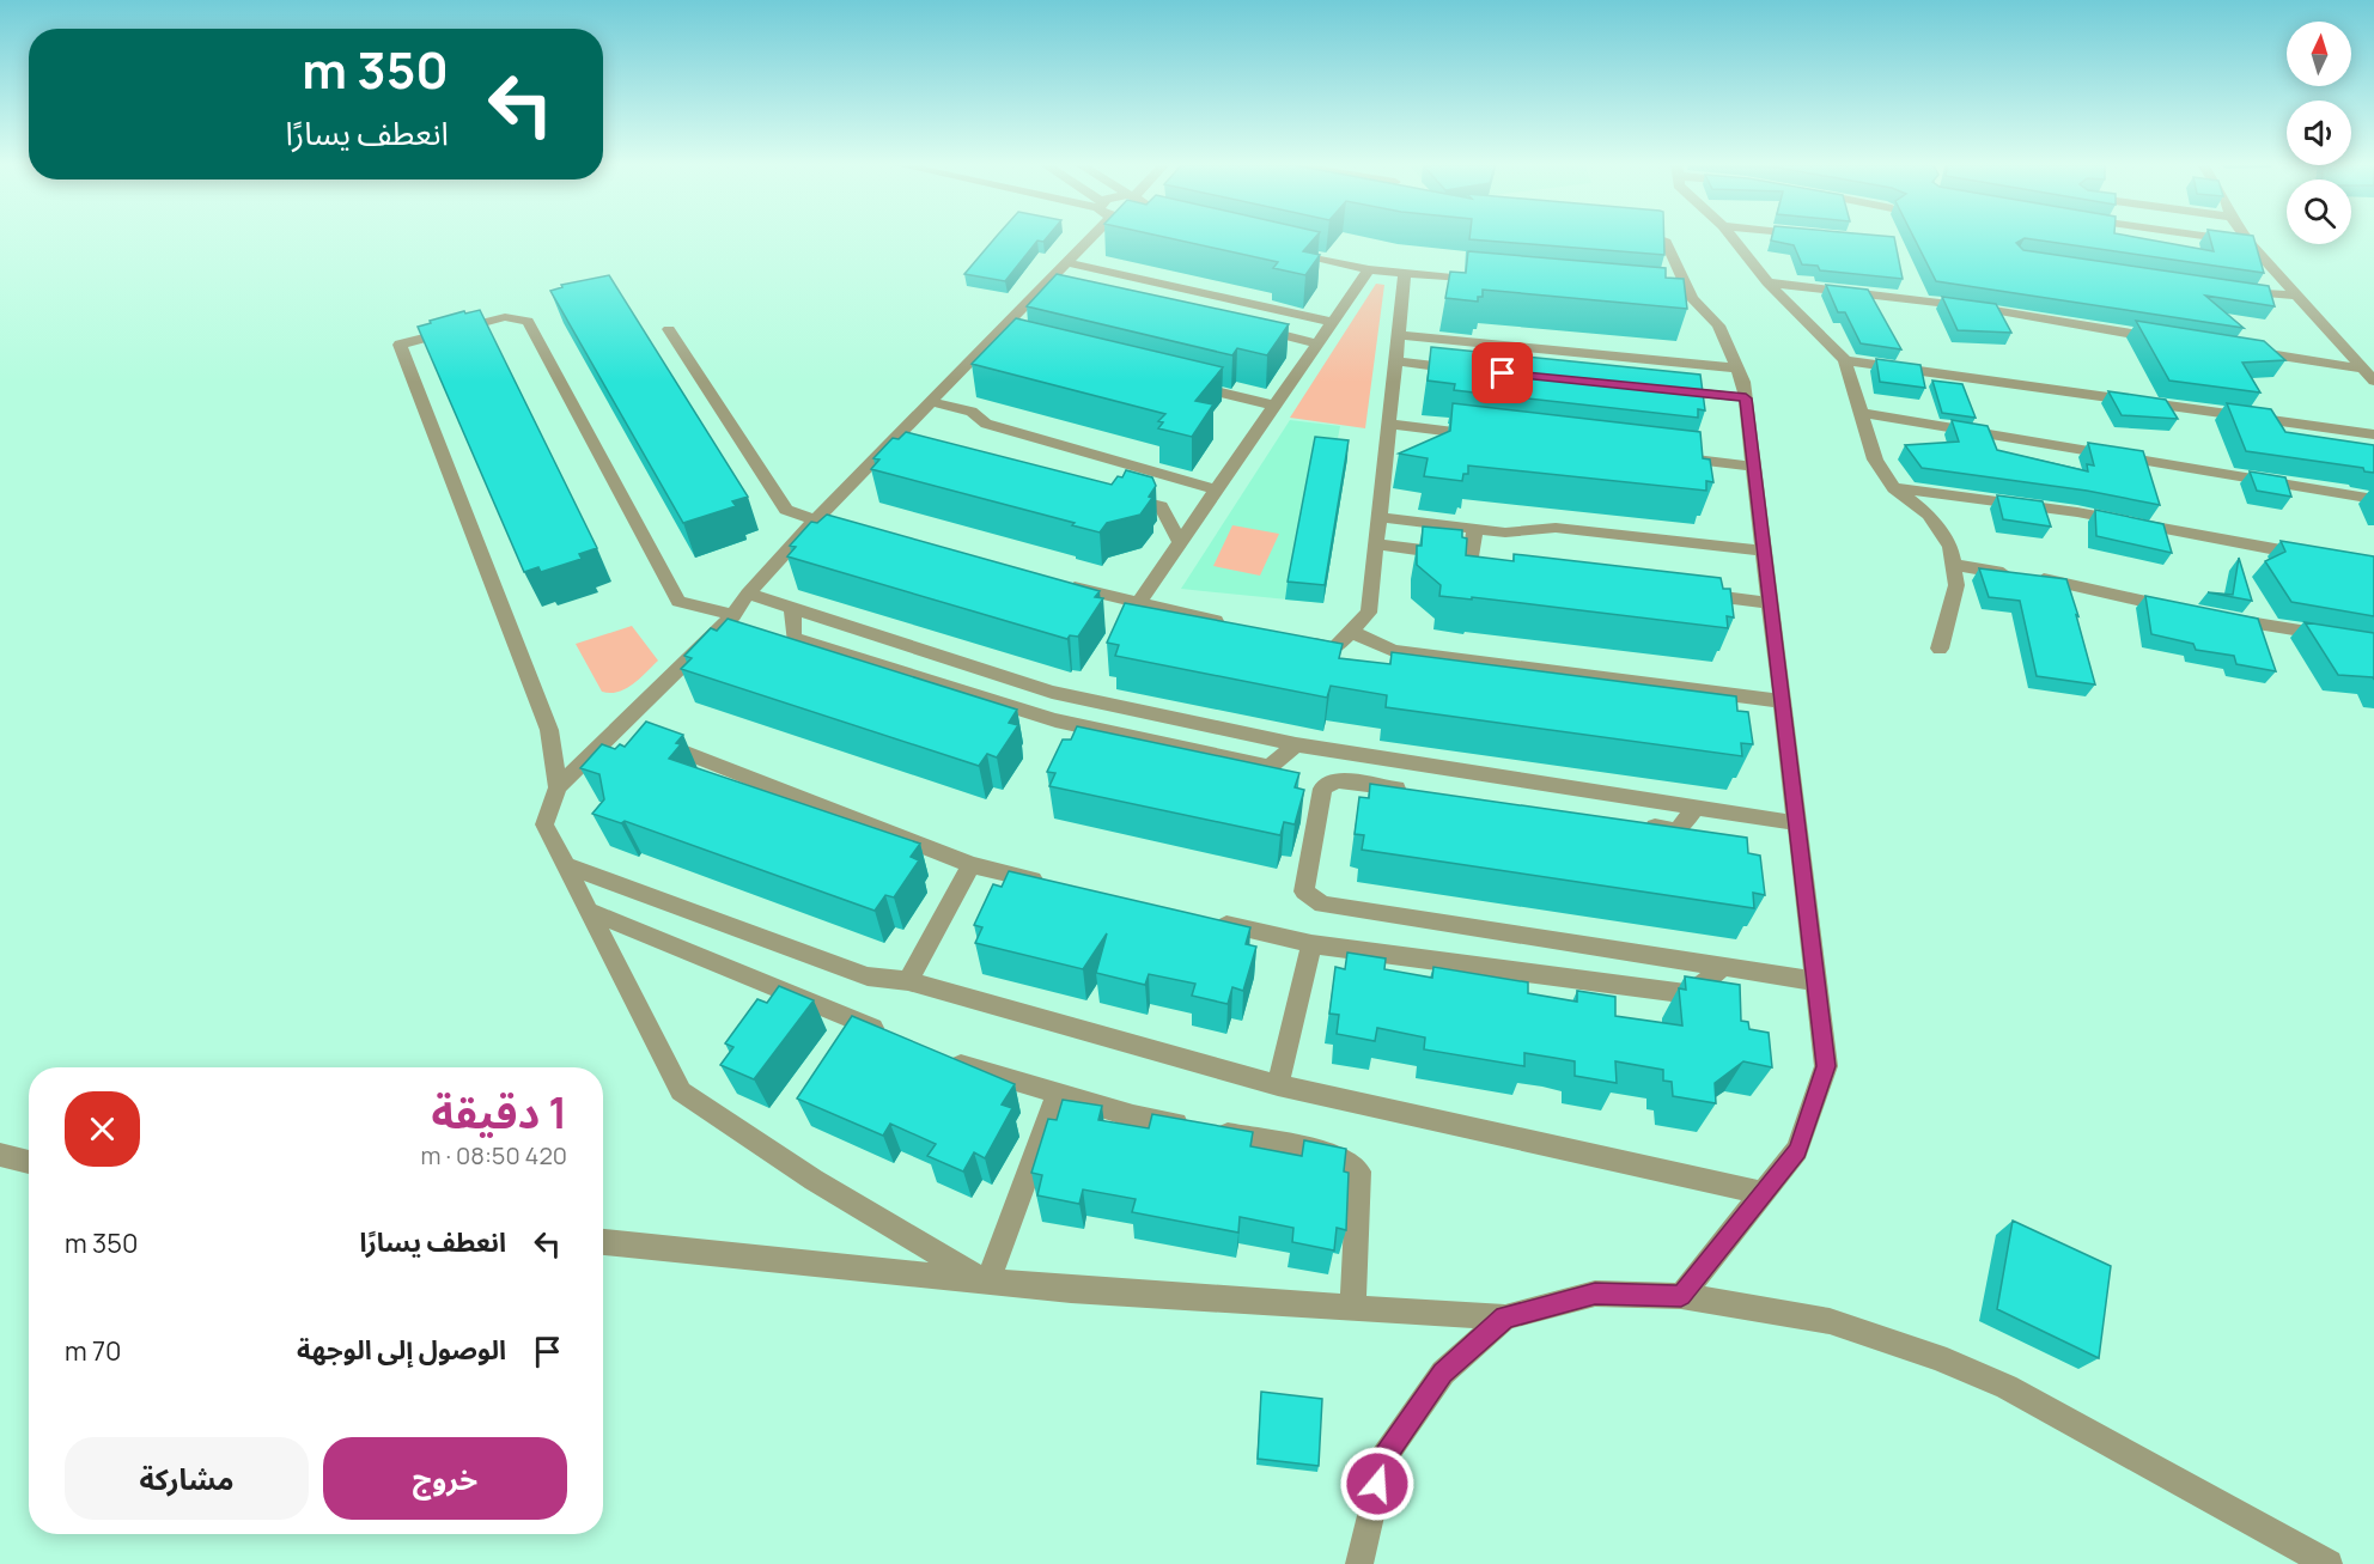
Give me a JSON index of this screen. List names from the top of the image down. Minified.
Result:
{"north":"top","page":{"turn":["350 m","انعطف يسارًا"],"heading":["1 دقيقة","420 m · 08:50"],"list":[{"name":"انعطف يسارًا","value":"350 m"},{"name":"الوصول إلى الوجهة","value":"70 m"}],"buttons":["خروج","مشاركة"]}}
